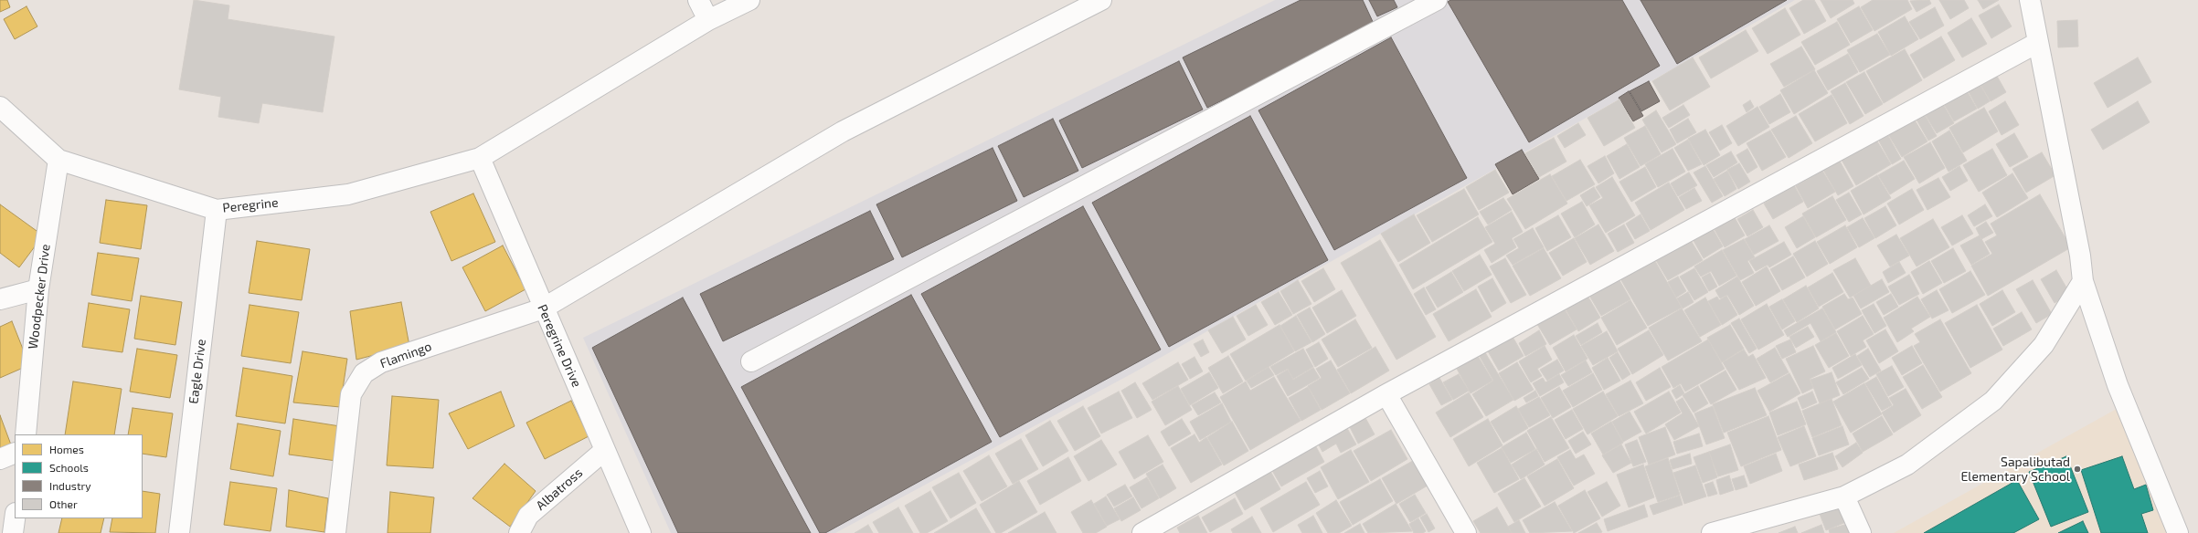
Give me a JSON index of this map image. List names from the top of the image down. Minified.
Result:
{"streets":{"street":["Peregrine","Woodpecker Drive","Peregrine Drive","Flamingo","Eagle Drive","Albatross"]},"crossings":[["Peregrine","Woodpecker Drive"],["Peregrine","Peregrine Drive"],["Peregrine","Eagle Drive"],["Peregrine Drive","Flamingo"],["Peregrine Drive","Albatross"]],"places":["Sapalibutad Elementary School"],"legend":["Homes","Schools","Industry","Other"]}
